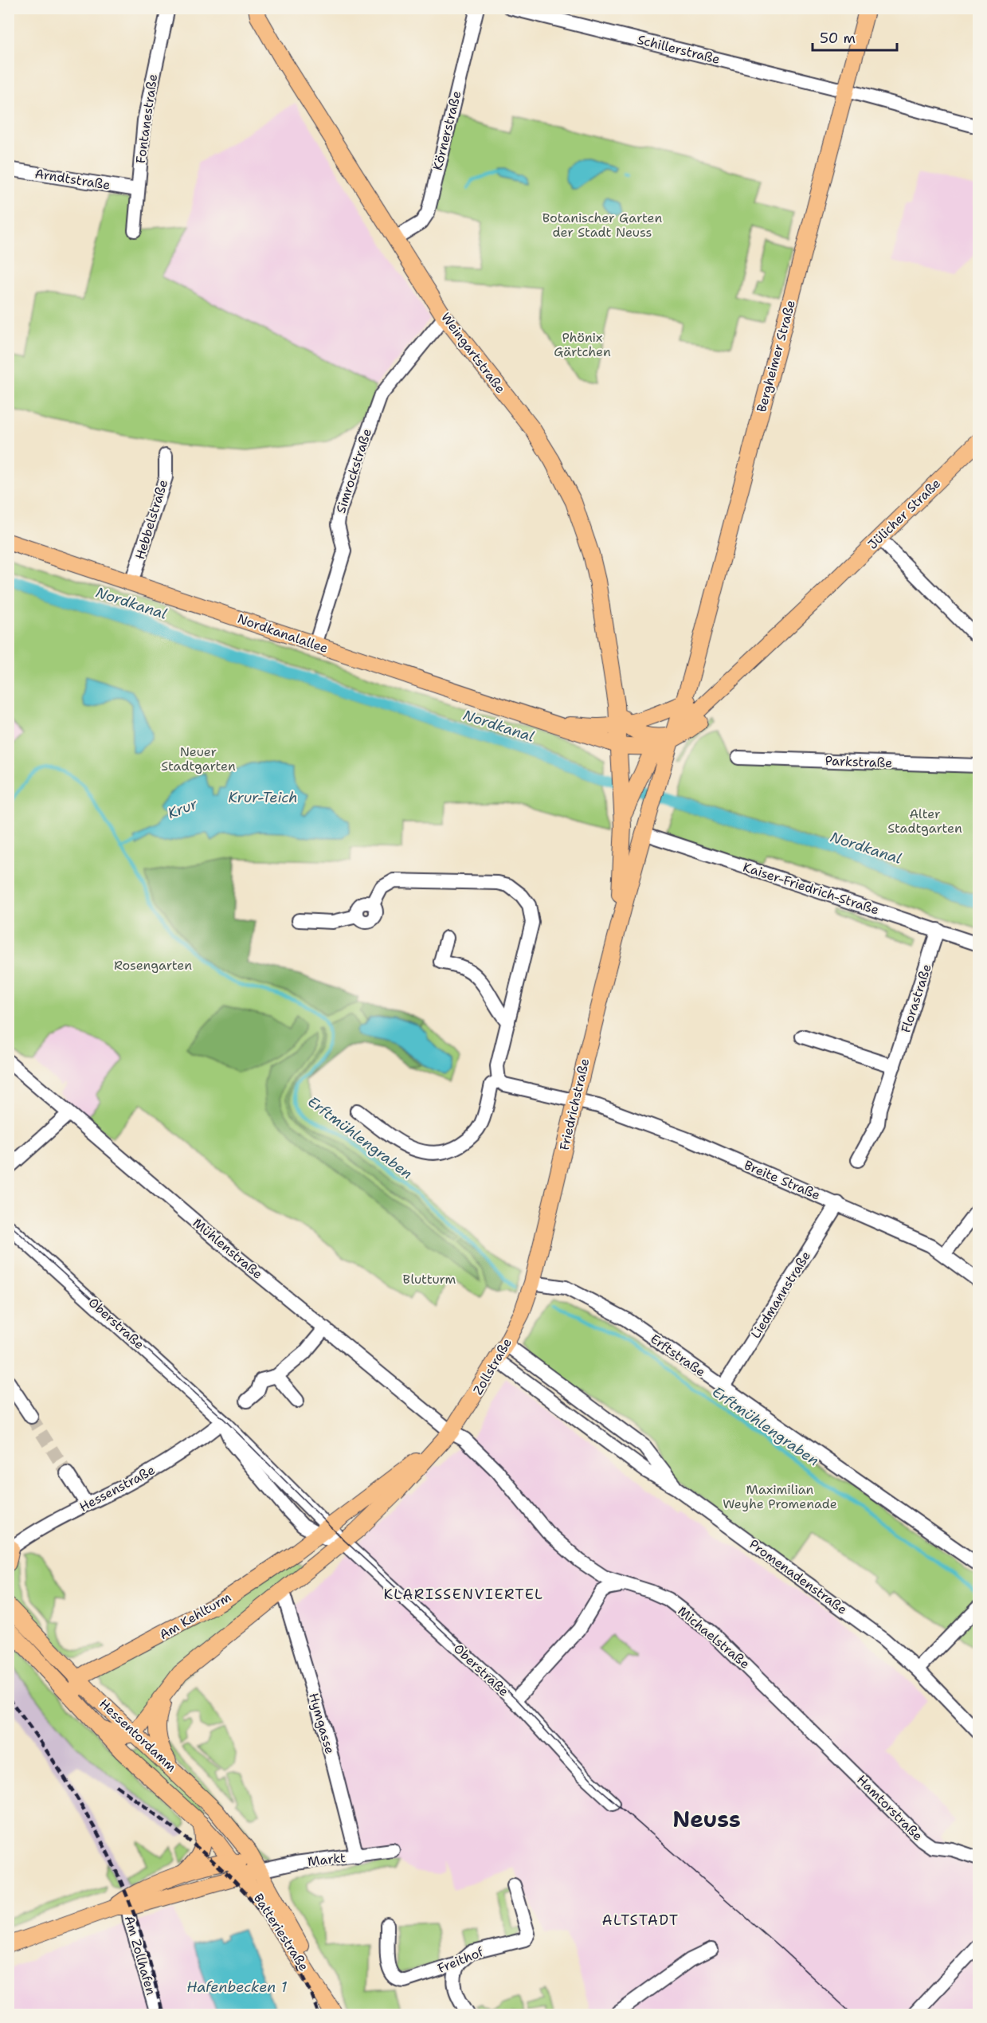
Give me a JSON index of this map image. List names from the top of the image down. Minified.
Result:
{"streets":{"main road":["Weingartstraße","Bergheimer Straße","Jülicher Straße","Nordkanalallee","Friedrichstraße","Zollstraße","Am Kehlturm","Hessentordamm","Batteriestraße"],"street":["Schillerstraße","Fontanestraße","Körnerstraße","Arndtstraße","Simrockstraße","Hebbelstraße","Parkstraße","Kaiser-Friedrich-Straße","Florastraße","Breite Straße","Mühlenstraße","Liedmannstraße","Oberstraße","Erftstraße","Hessenstraße","Promenadenstraße","Michaelstraße","Hymgasse","Hamtorstraße","Markt","Am Zollhafen","Freithof"]},"crossings":[["Schillerstraße","Bergheimer Straße"],["Fontanestraße","Arndtstraße"],["Körnerstraße","Weingartstraße"],["Weingartstraße","Simrockstraße"],["Weingartstraße","Nordkanalallee"],["Bergheimer Straße","Jülicher Straße"],["Simrockstraße","Nordkanalallee"],["Hebbelstraße","Nordkanalallee"],["Kaiser-Friedrich-Straße","Florastraße"],["Kaiser-Friedrich-Straße","Friedrichstraße"],["Friedrichstraße","Breite Straße"],["Friedrichstraße","Erftstraße"],["Friedrichstraße","Zollstraße"],["Breite Straße","Liedmannstraße"],["Mühlenstraße","Zollstraße"],["Mühlenstraße","Michaelstraße"],["Liedmannstraße","Erftstraße"],["Oberstraße","Zollstraße"],["Oberstraße","Hessenstraße"],["Oberstraße","Am Kehlturm"],["Erftstraße","Zollstraße"],["Zollstraße","Promenadenstraße"],["Zollstraße","Am Kehlturm"],["Zollstraße","Michaelstraße"],["Am Kehlturm","Hessentordamm"],["Michaelstraße","Hamtorstraße"],["Hymgasse","Markt"],["Hessentordamm","Markt"],["Hessentordamm","Batteriestraße"],["Markt","Batteriestraße"]],"districts":["KLARISSENVIERTEL","Neuss","ALTSTADT"],"water":["Nordkanal","Krur-Teich","Krur","Erftmühlengraben","Hafenbecken 1"],"parks":["Botanischer Garten der Stadt Neuss","Phönix Gärtchen","Neuer Stadtgarten","Alter Stadtgarten","Rosengarten","Blutturm","Maximilian Weyhe Promenade"],"scale_bar":"50 m"}
